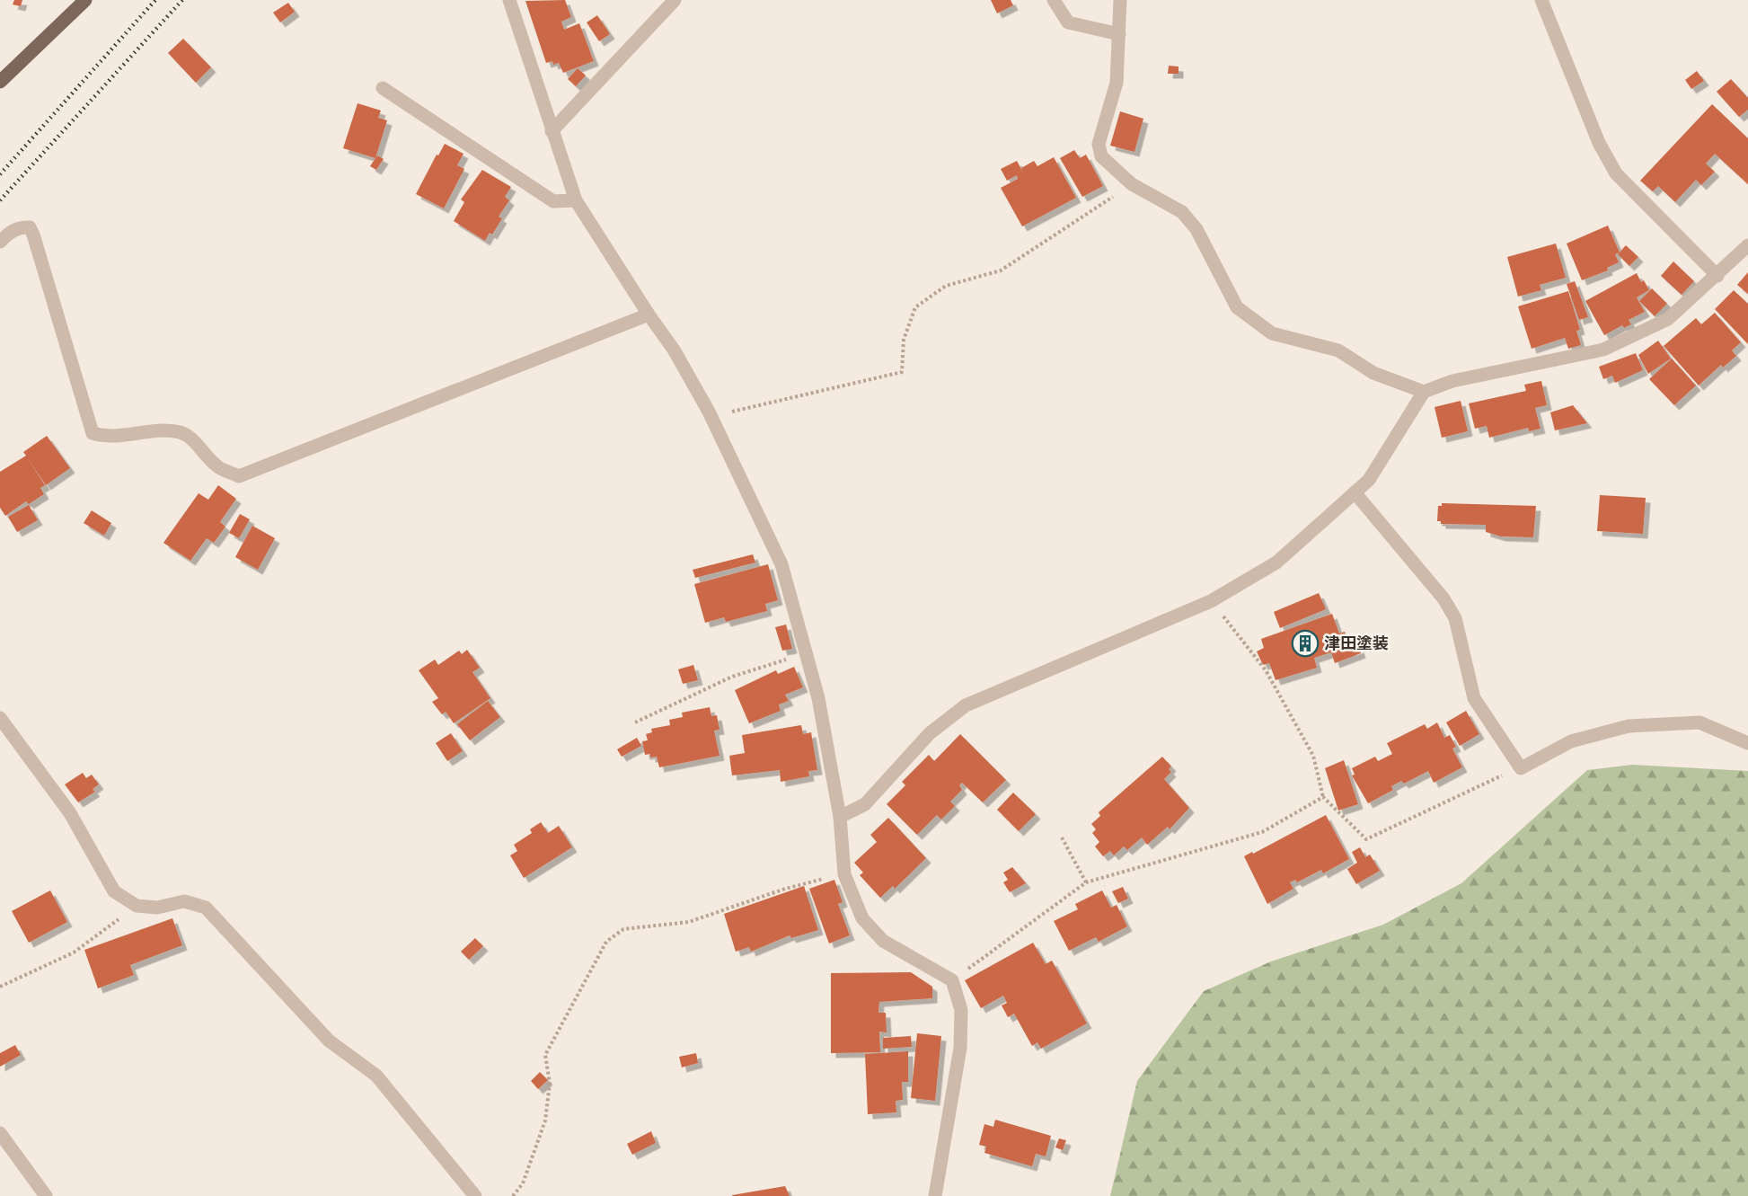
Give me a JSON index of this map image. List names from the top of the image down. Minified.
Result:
{"places":{"building":["津田塗装"]}}
